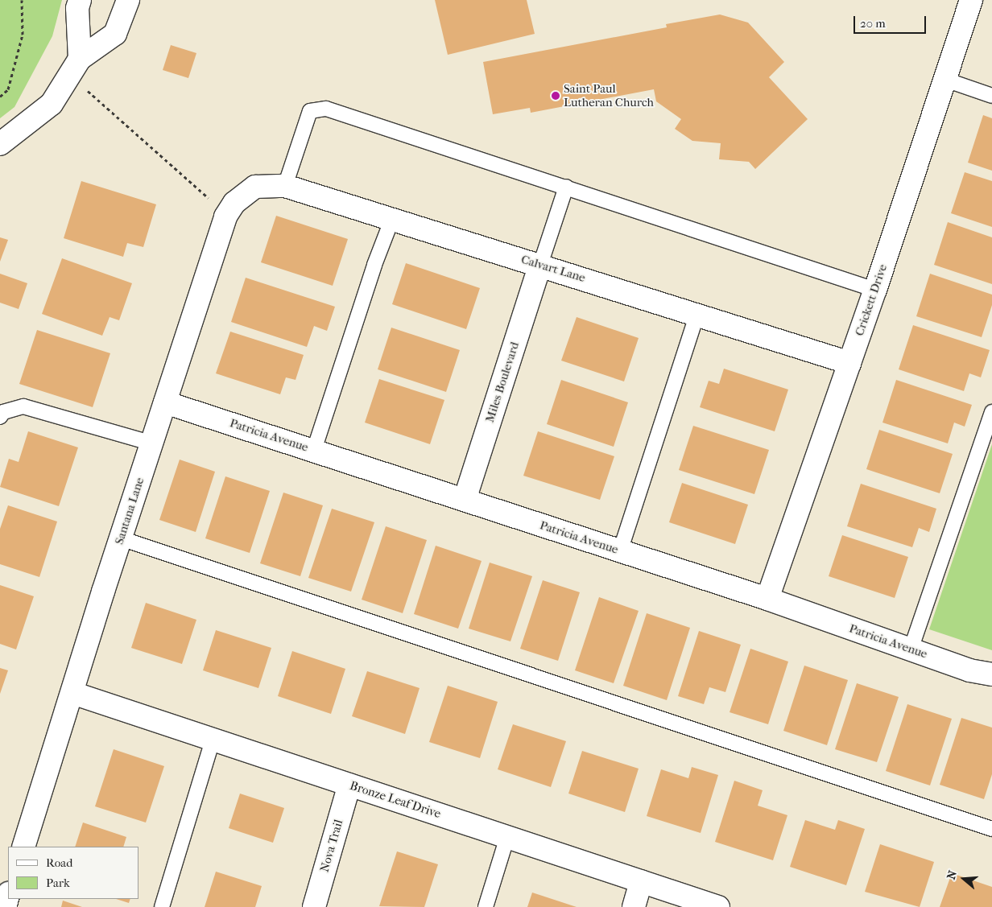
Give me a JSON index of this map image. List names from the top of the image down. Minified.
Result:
{"streets":{"street":["Calvart Lane","Crickett Drive","Miles Boulevard","Patricia Avenue","Santana Lane","Bronze Leaf Drive","Nova Trail"]},"crossings":[["Calvart Lane","Crickett Drive"],["Calvart Lane","Miles Boulevard"],["Calvart Lane","Santana Lane"],["Crickett Drive","Patricia Avenue"],["Miles Boulevard","Patricia Avenue"],["Patricia Avenue","Santana Lane"],["Santana Lane","Bronze Leaf Drive"],["Bronze Leaf Drive","Nova Trail"]],"places":["Saint Paul Lutheran Church"],"legend":["Road","Park"],"scale_bar":"20 m","north":"left"}
